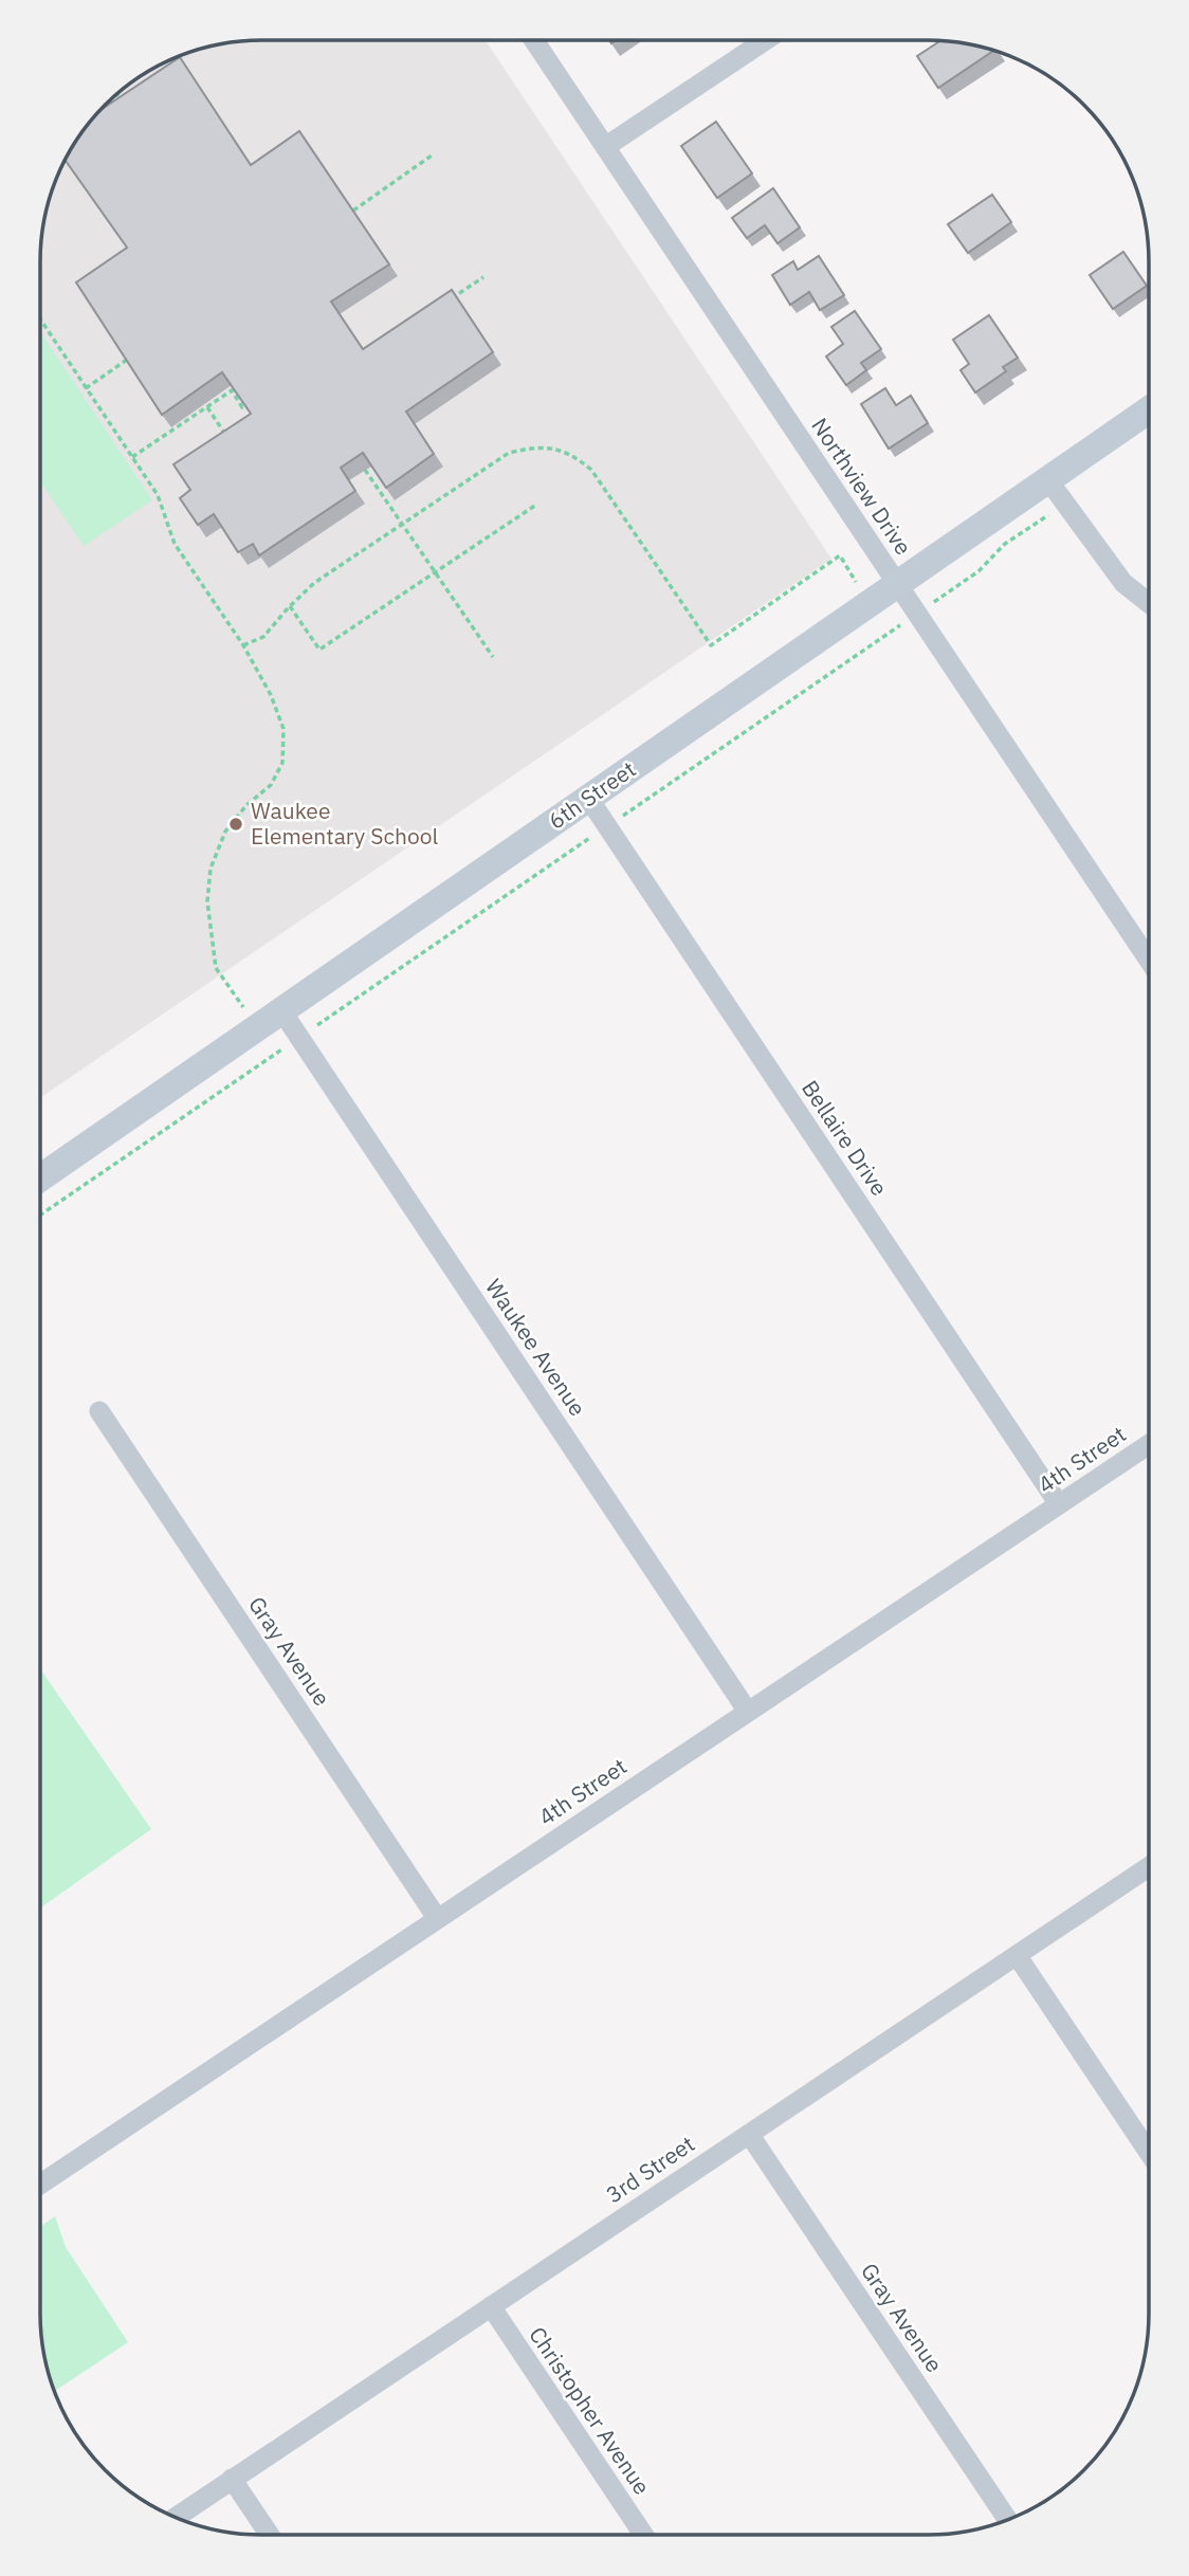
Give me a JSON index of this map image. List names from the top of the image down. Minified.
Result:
{"streets":{"main road":["6th Street"],"street":["Northview Drive","Bellaire Drive","Waukee Avenue","4th Street","Gray Avenue","3rd Street","Christopher Avenue"]},"crossings":[["Northview Drive","6th Street"],["6th Street","Bellaire Drive"],["6th Street","Waukee Avenue"],["Bellaire Drive","4th Street"],["Waukee Avenue","4th Street"],["4th Street","Gray Avenue"],["Gray Avenue","3rd Street"],["3rd Street","Christopher Avenue"]],"places":["Waukee Elementary School"]}
